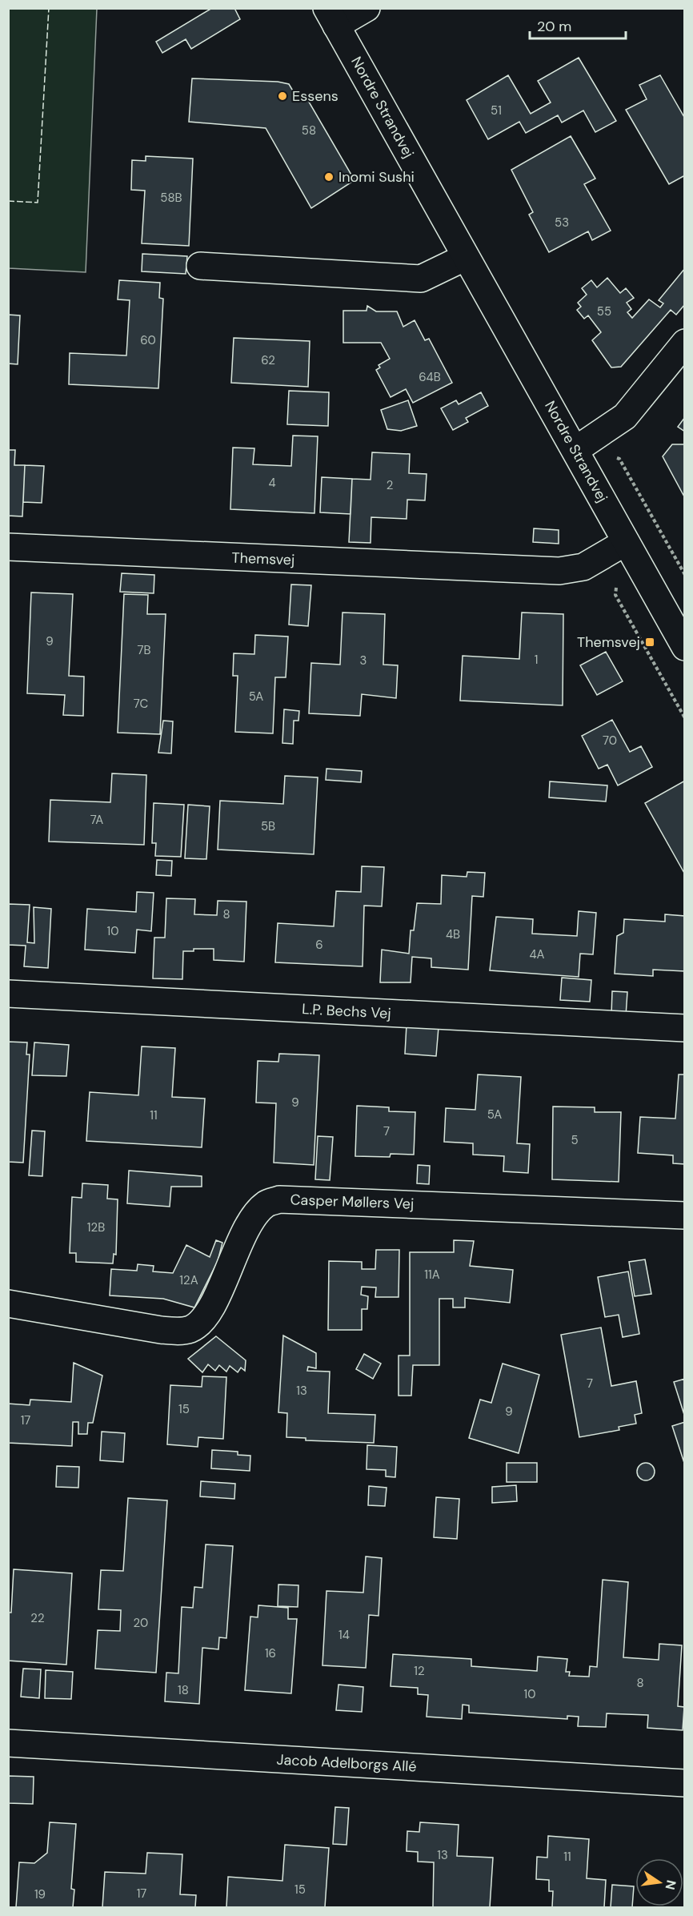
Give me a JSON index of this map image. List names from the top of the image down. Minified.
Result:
{"streets":{"street":["Nordre Strandvej","Themsvej","L.P. Bechs Vej","Casper Møllers Vej","Jacob Adelborgs Allé"]},"crossings":[["Nordre Strandvej","Themsvej"]],"places":{"other":["Essens","Inomi Sushi"],"transit":["Themsvej"]},"house_numbers":["51","58","58B","53","55","60","62","64B","4","2","9","7B","1","3","5A","7C","70","7A","5B","8","10","4B","6","4A","9","5A","11","7","5","12B","11A","12A","7","13","15","9","17","22","20","14","16","12","8","18","10","13","11","15","17","19"],"scale_bar":"20 m","north":"right"}
